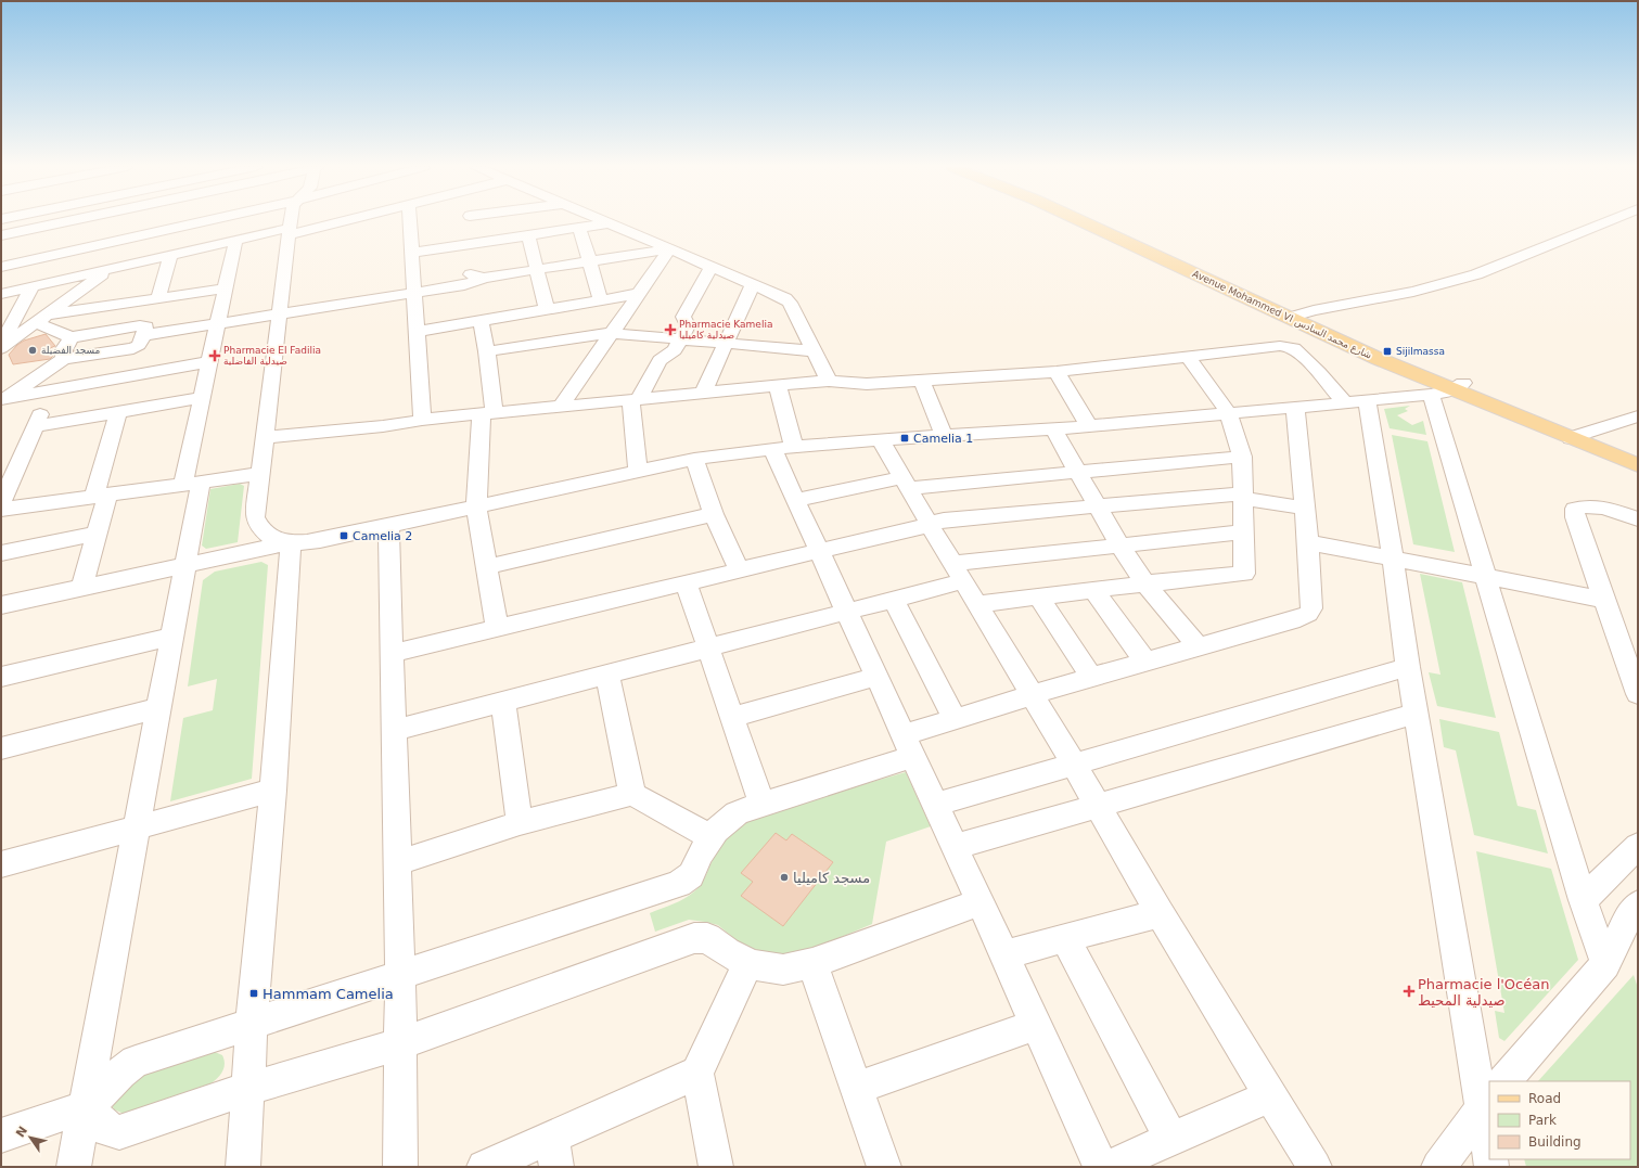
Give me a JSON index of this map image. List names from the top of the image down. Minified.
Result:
{"streets":{"main road":["Avenue Mohammed VI شارع محمد السادس"]},"places":{"health":["Pharmacie Kamelia صيدلية كاميليا","Pharmacie El Fadilia صيدلية الفاضلية","Pharmacie l'Océan صيدلية المحيط"],"other":["مسجد الفضيلة","مسجد كاميليا"],"transit":["Sijilmassa","Camelia 1","Camelia 2","Hammam Camelia"]},"legend":["Road","Park","Building"],"north":"top left"}
